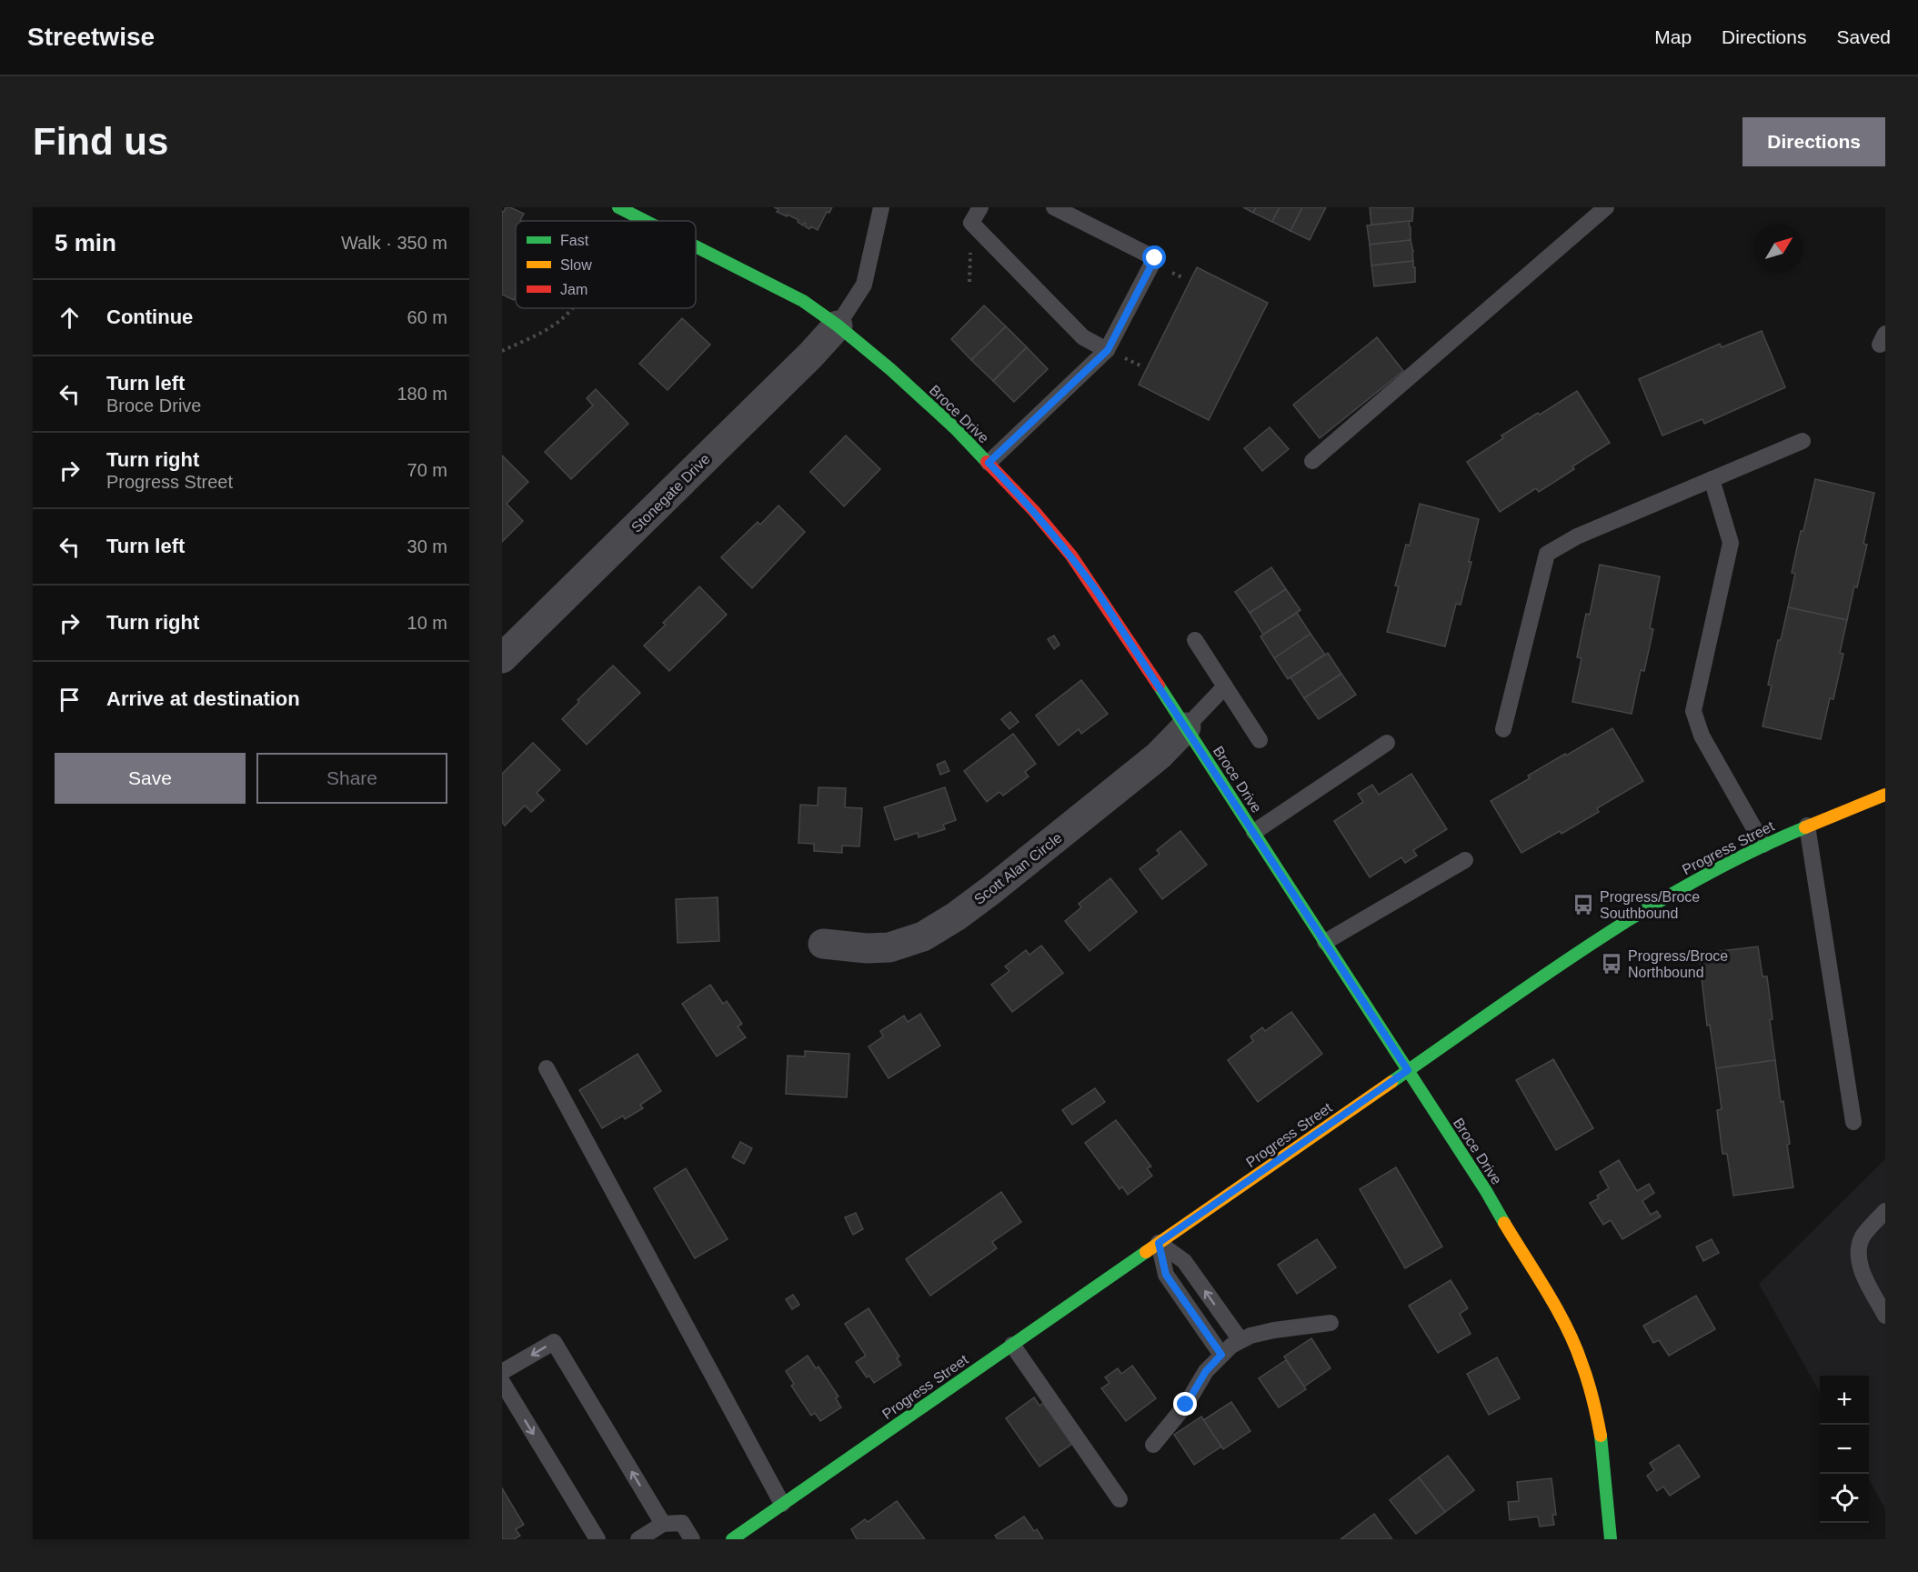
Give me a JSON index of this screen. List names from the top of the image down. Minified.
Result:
{"streets":{"street":["Broce Drive","Stonegate Drive","Progress Street","Scott Alan Circle"]},"crossings":[["Broce Drive","Stonegate Drive"],["Broce Drive","Progress Street"],["Broce Drive","Scott Alan Circle"]],"places":{"bus stop":["Progress/Broce Southbound","Progress/Broce Northbound"]},"legend":["Fast","Slow","Jam"],"north":"top right","page":{"header":"Streetwise","nav":["Map","Directions","Saved"],"buttons":["Directions",["Save","Share"]],"title":"Find us","heading":["5 min","Walk · 350 m"],"list":[["Continue","60 m"],["Turn left","Broce Drive","180 m"],["Turn right","Progress Street","70 m"],["Turn left","30 m"],["Turn right","10 m"],"Arrive at destination"],"map_buttons":["+","−"]}}
